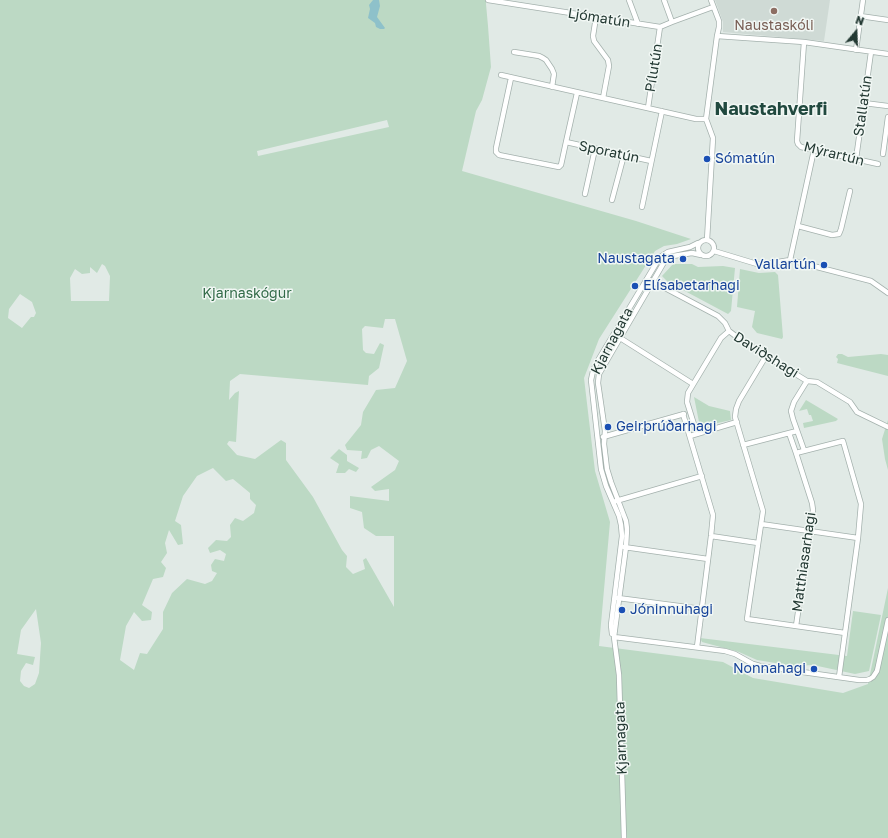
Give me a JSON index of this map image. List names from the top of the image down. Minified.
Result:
{"streets":{"street":["Ljómatún","Pílutún","Stallatún","Sporatún","Mýrartún","Kjarnagata","Daviðshagi","Matthiasarhagi"]},"crossings":[["Ljómatún","Pílutún"],["Stallatún","Mýrartún"],["Kjarnagata","Daviðshagi"]],"districts":["Naustahverfi"],"parks":["Kjarnaskógur"],"places":["Naustaskóli","Sómatún","Naustagata","Vallartún","Elísabetarhagi","Geirþrúðarhagi","Jóninnuhagi","Nonnahagi"],"north":"top"}
